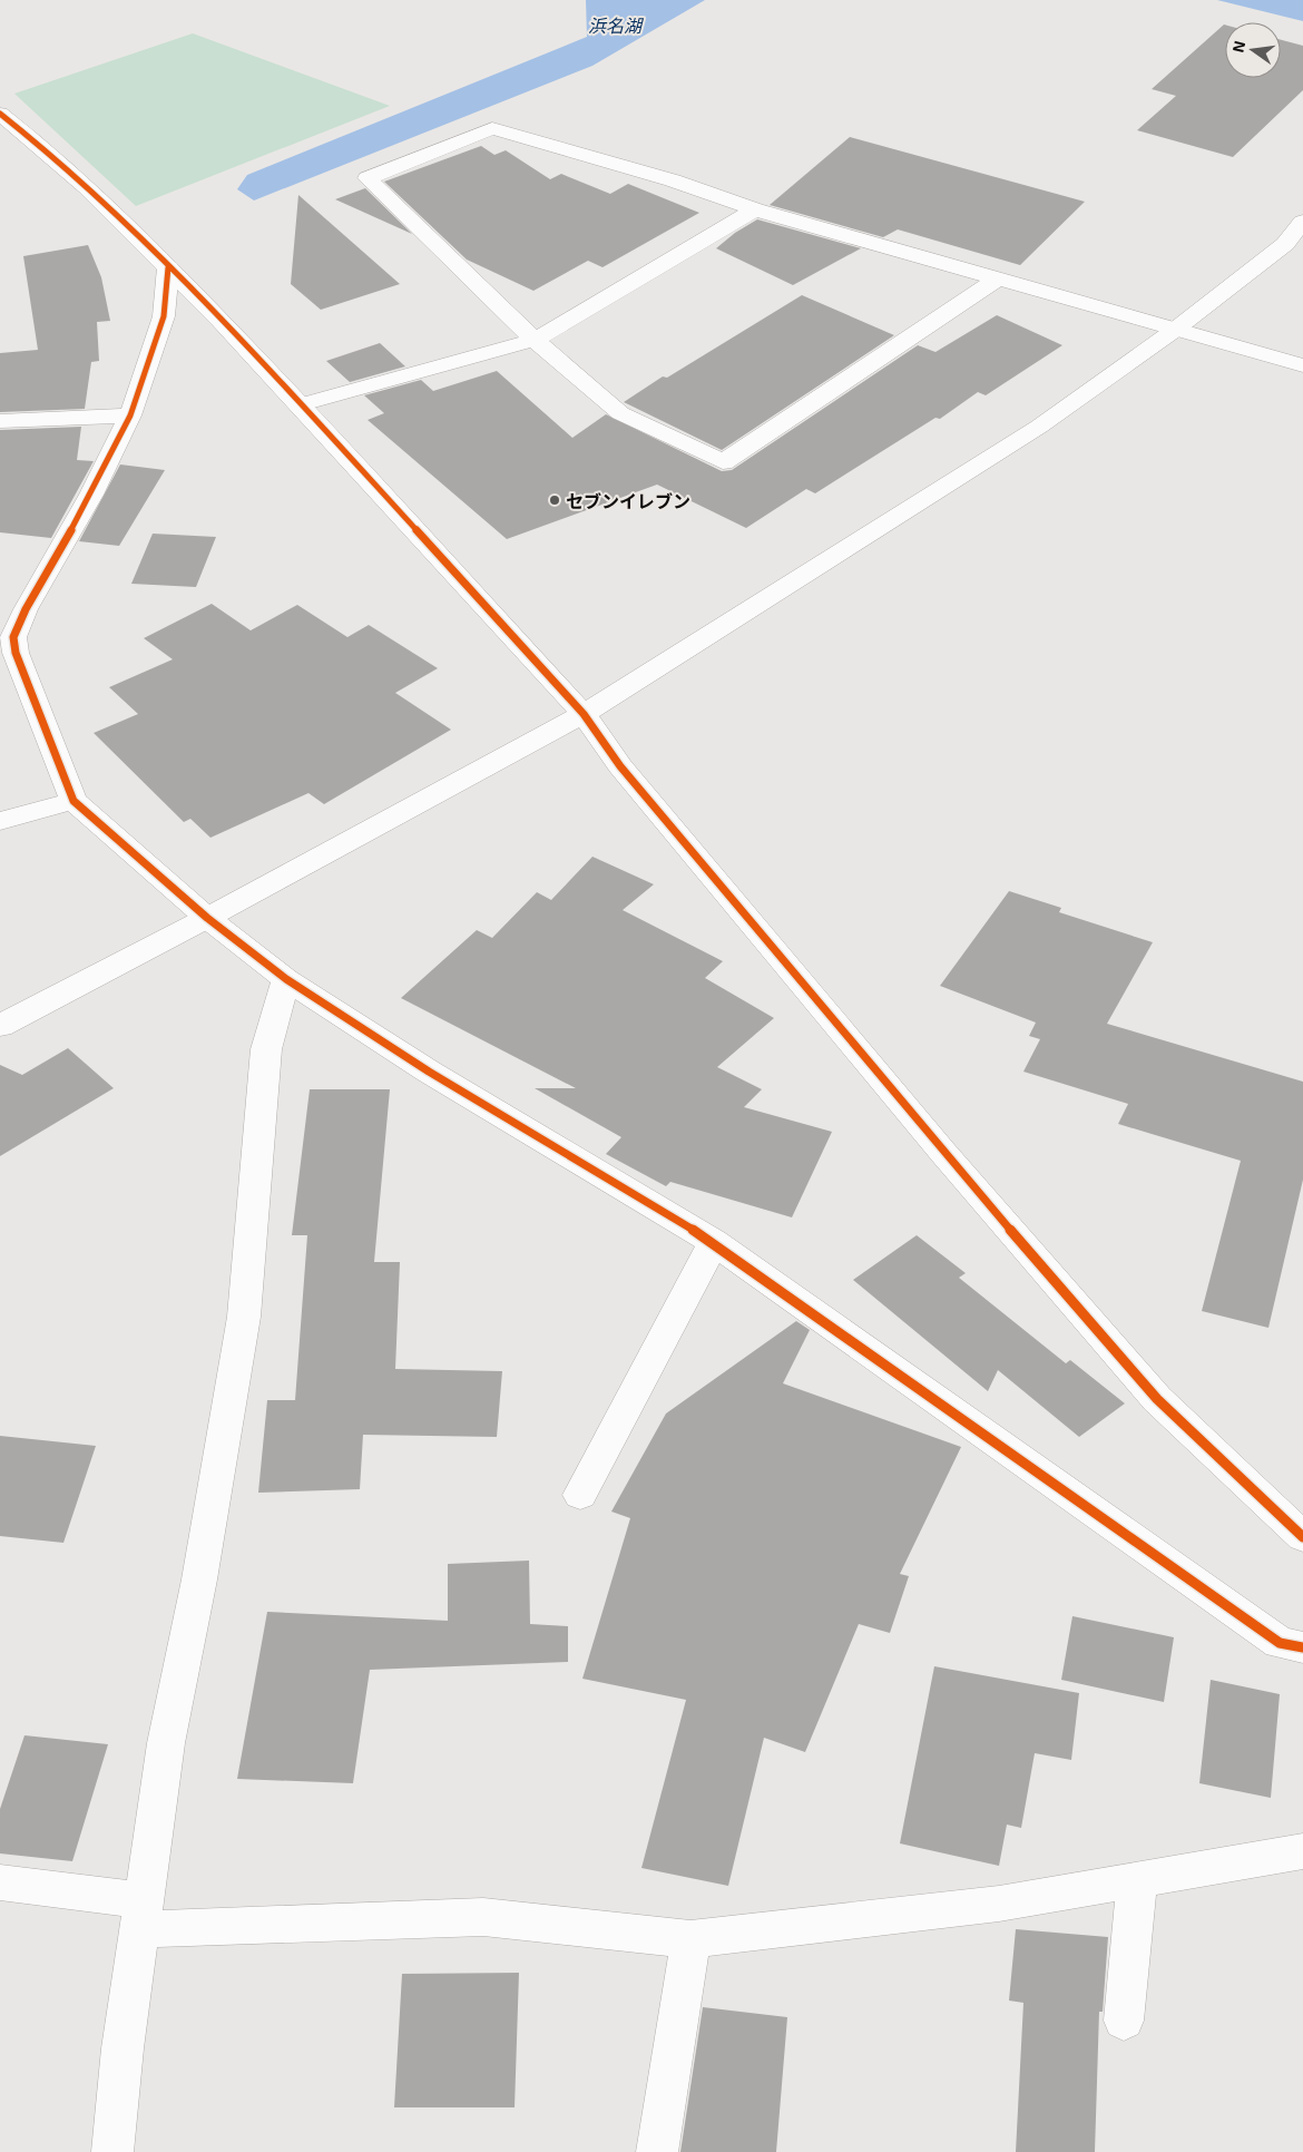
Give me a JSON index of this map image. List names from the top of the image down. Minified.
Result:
{"water":["浜名湖"],"places":["セブンイレブン"],"north":"left"}
